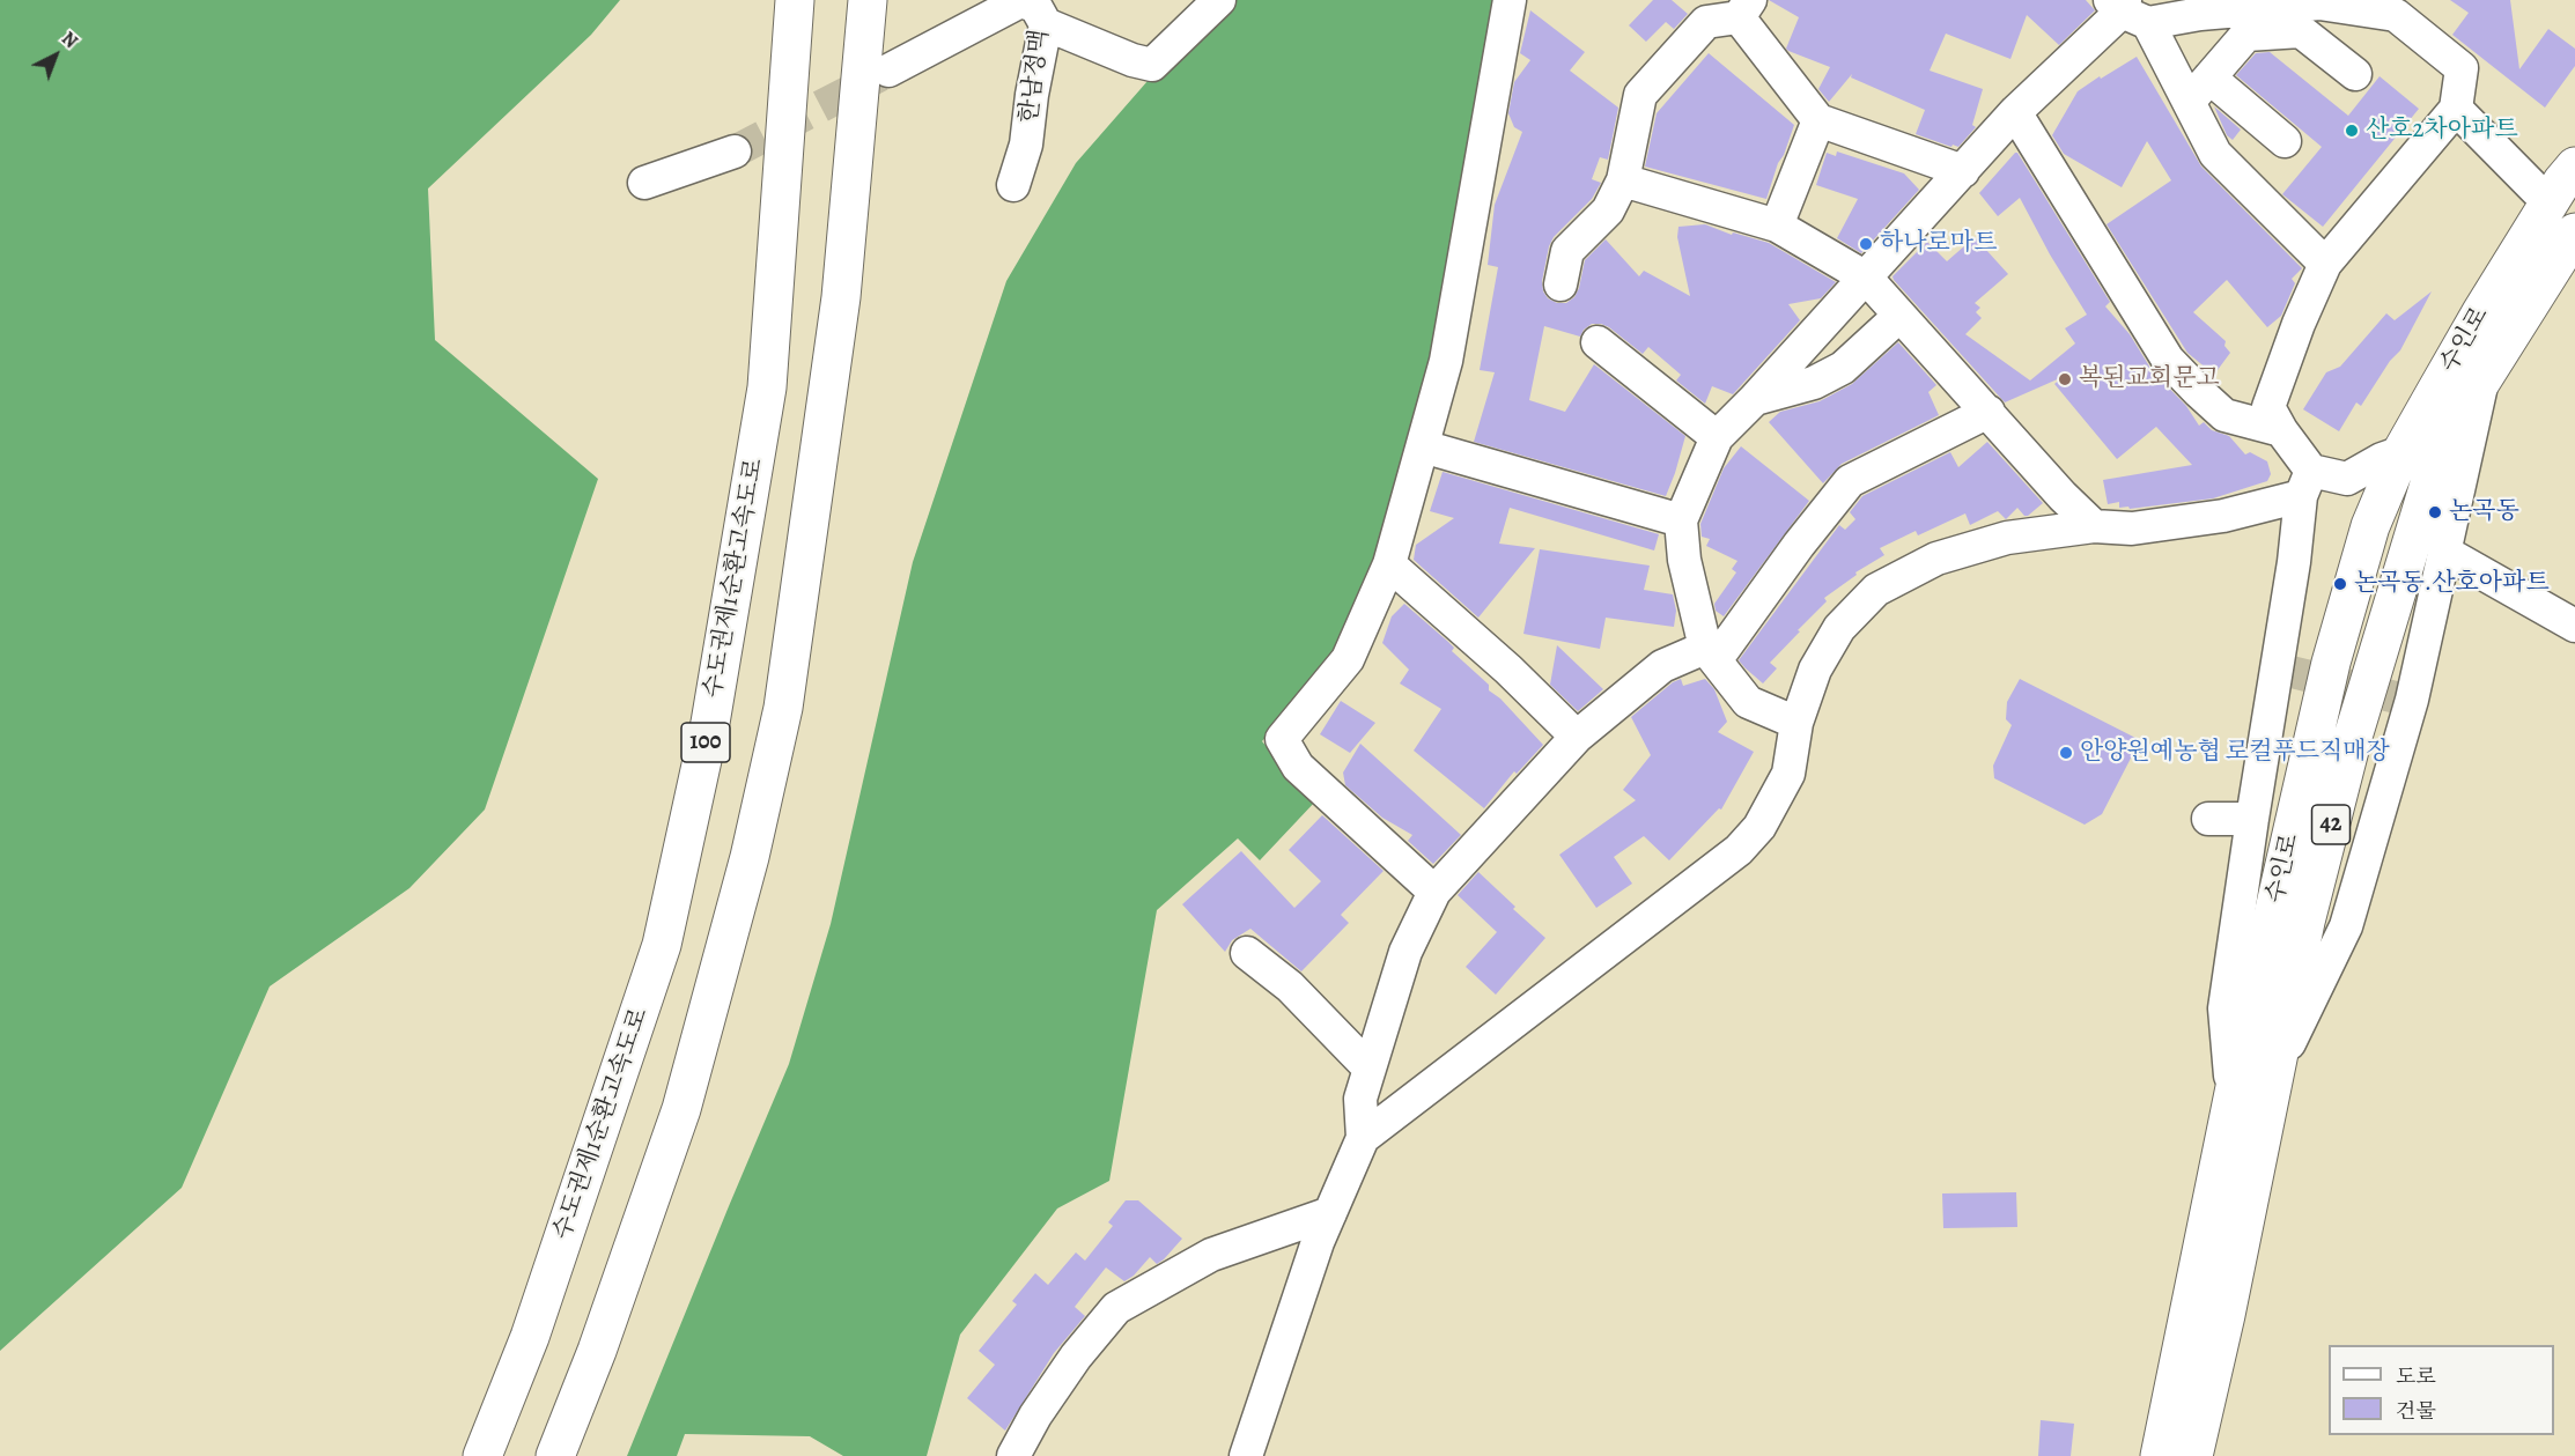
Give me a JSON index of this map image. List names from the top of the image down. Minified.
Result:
{"streets":{"main road":["수인로","수도권제1순환고속도로","100","42"],"street":["한남정맥"]},"places":["산호2차아파트","하나로마트","복된교회문고","논곡동","논곡동.산호아파트","안양원예농협 로컬푸드직매장"],"legend":["도로","건물"],"north":"top right"}
